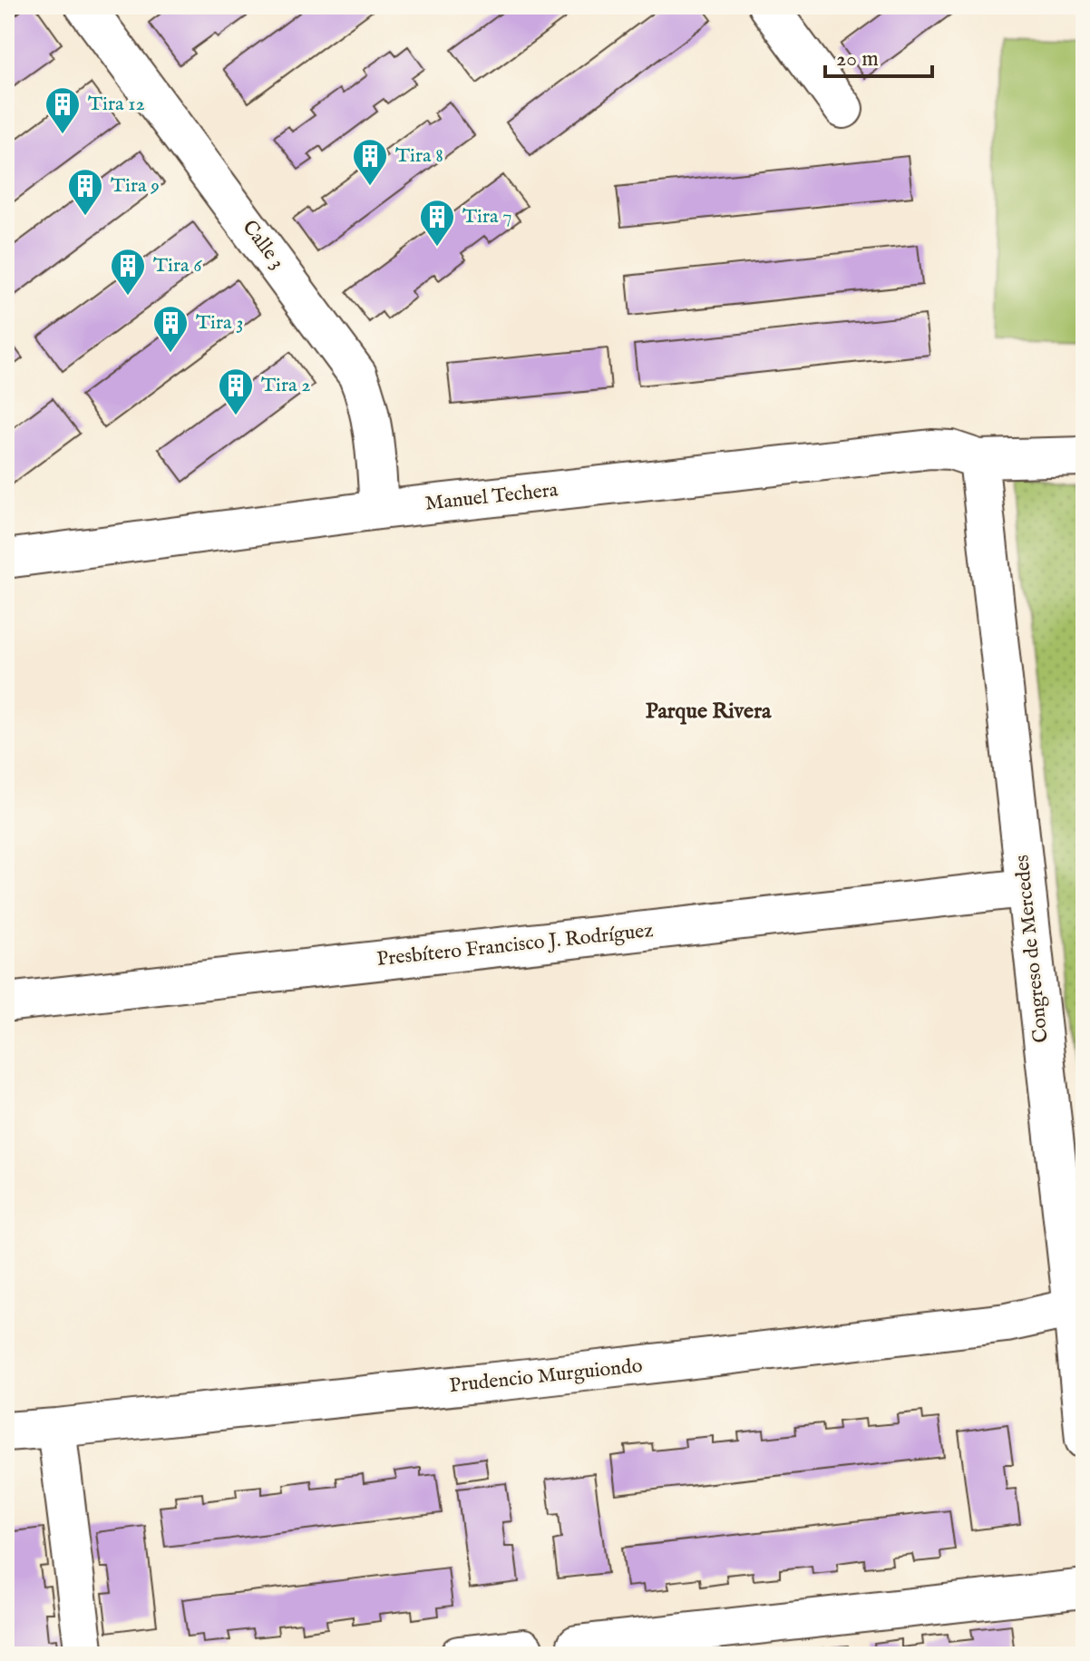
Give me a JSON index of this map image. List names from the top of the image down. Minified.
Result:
{"streets":{"street":["Calle 3","Manuel Techera","Presbítero Francisco J. Rodríguez","Congreso de Mercedes","Prudencio Murguiondo"]},"crossings":[["Calle 3","Manuel Techera"],["Manuel Techera","Congreso de Mercedes"],["Presbítero Francisco J. Rodríguez","Congreso de Mercedes"],["Congreso de Mercedes","Prudencio Murguiondo"]],"districts":["Parque Rivera"],"places":{"building":["Tira 12","Tira 8","Tira 9","Tira 7","Tira 6","Tira 3","Tira 2"]},"scale_bar":"20 m"}
